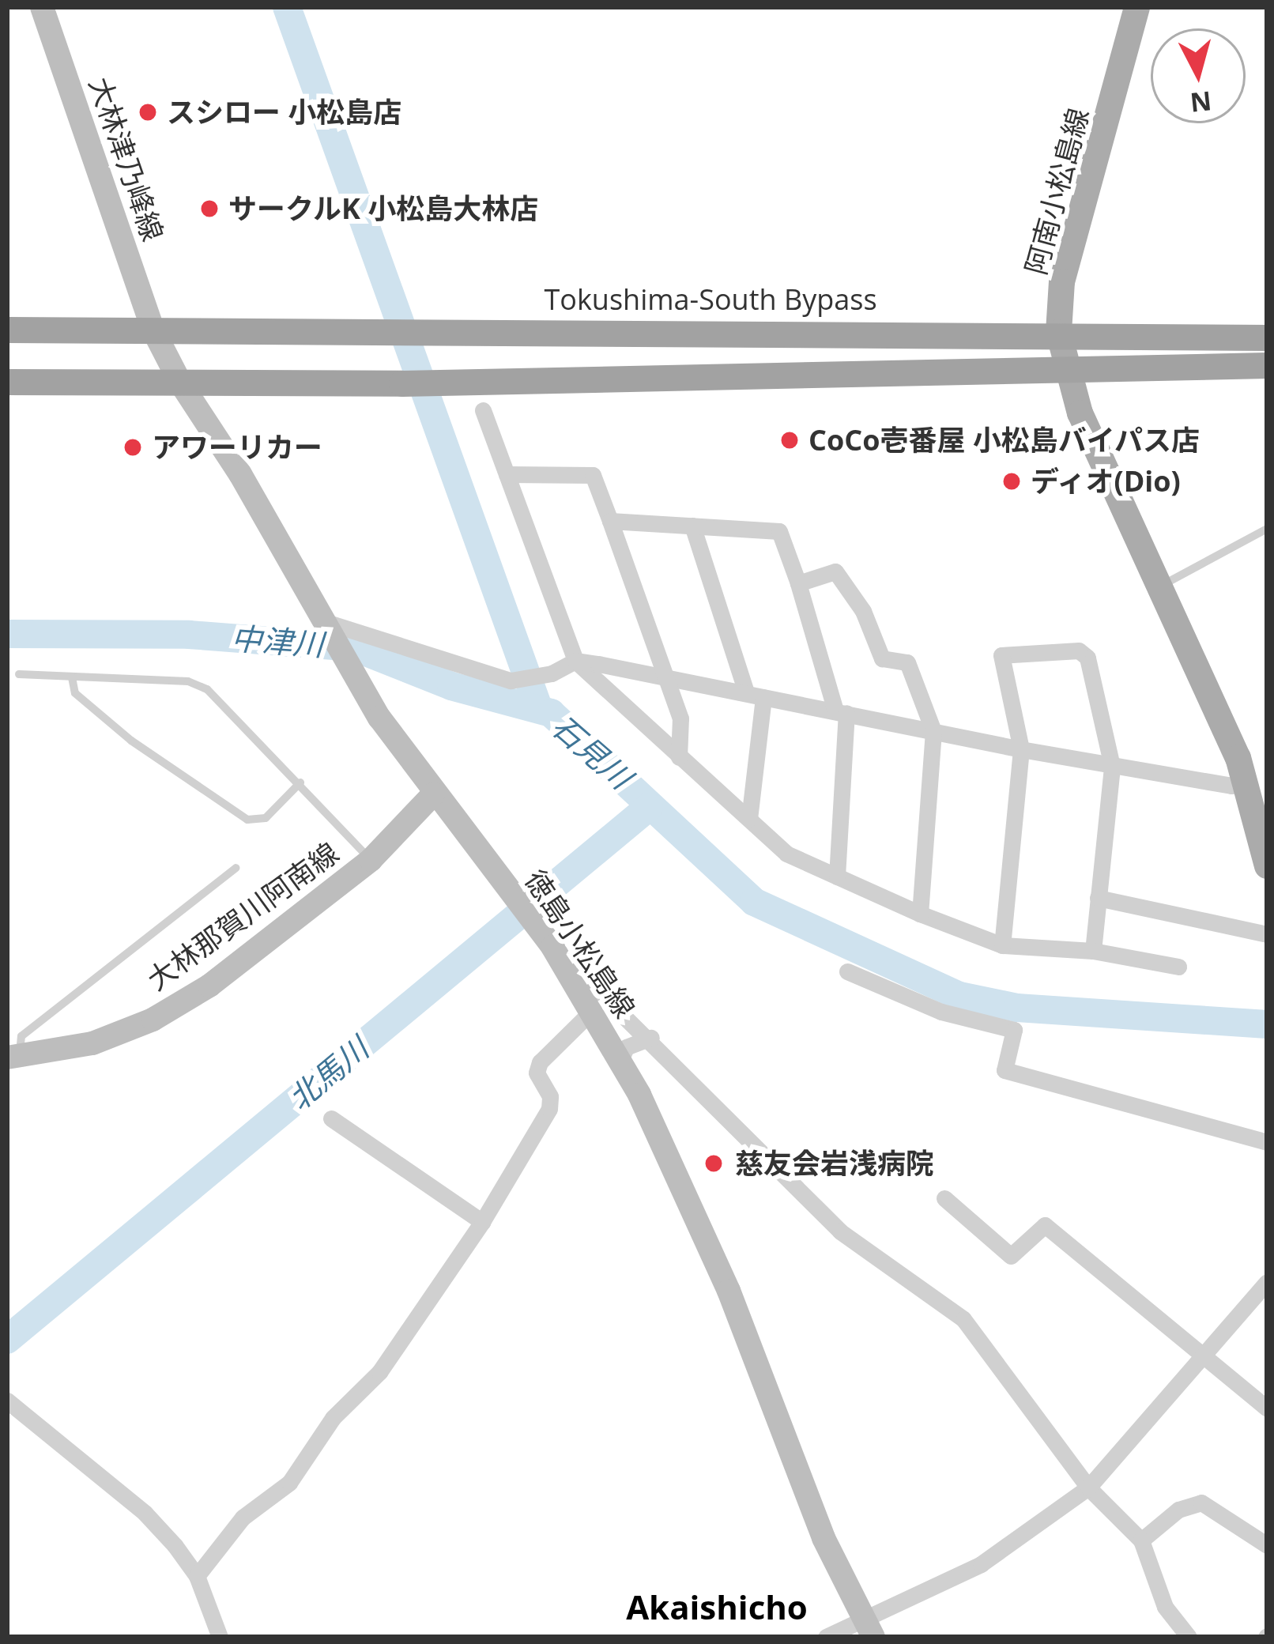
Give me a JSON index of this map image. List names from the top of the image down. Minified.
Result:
{"streets":{"highway":["Tokushima-South Bypass"],"main road":["大林津乃峰線","阿南小松島線","大林那賀川阿南線","徳島小松島線"]},"crossings":[["大林津乃峰線","Tokushima-South Bypass"],["大林津乃峰線","徳島小松島線"],["阿南小松島線","Tokushima-South Bypass"],["Tokushima-South Bypass","徳島小松島線"],["大林那賀川阿南線","徳島小松島線"]],"districts":["Akaishicho"],"water":["中津川","石見川","北馬川"],"places":["スシロー 小松島店","サークルK 小松島大林店","CoCo壱番屋 小松島バイパス店","アワーリカー","ディオ(Dio)","慈友会岩浅病院"],"north":"bottom"}
